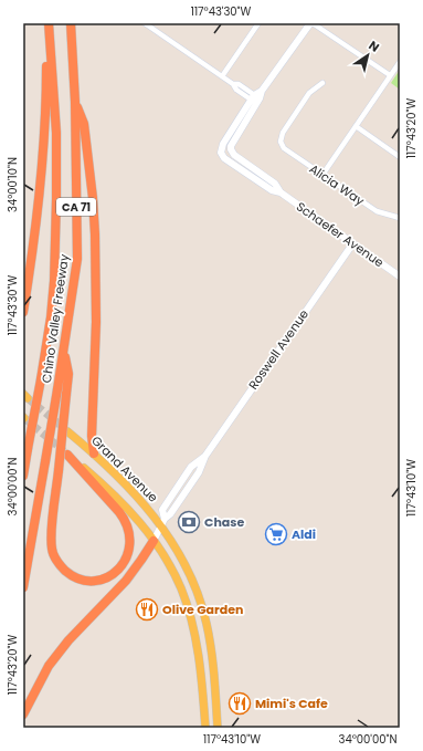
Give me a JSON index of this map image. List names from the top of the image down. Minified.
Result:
{"streets":{"highway":["CA 71","Chino Valley Freeway"],"main road":["Schaefer Avenue","Roswell Avenue","Grand Avenue"],"street":["Alicia Way"]},"crossings":[["Schaefer Avenue","Roswell Avenue"],["Roswell Avenue","Grand Avenue"]],"places":{"bank":["Chase"],"supermarket":["Aldi"],"restaurant":["Olive Garden","Mimi's Cafe"]},"north":"top right","coordinates":["117°43'30\"W","117°43'20\"W","34°00'10\"N","34°00'00\"N","117°43'10\"W"]}
